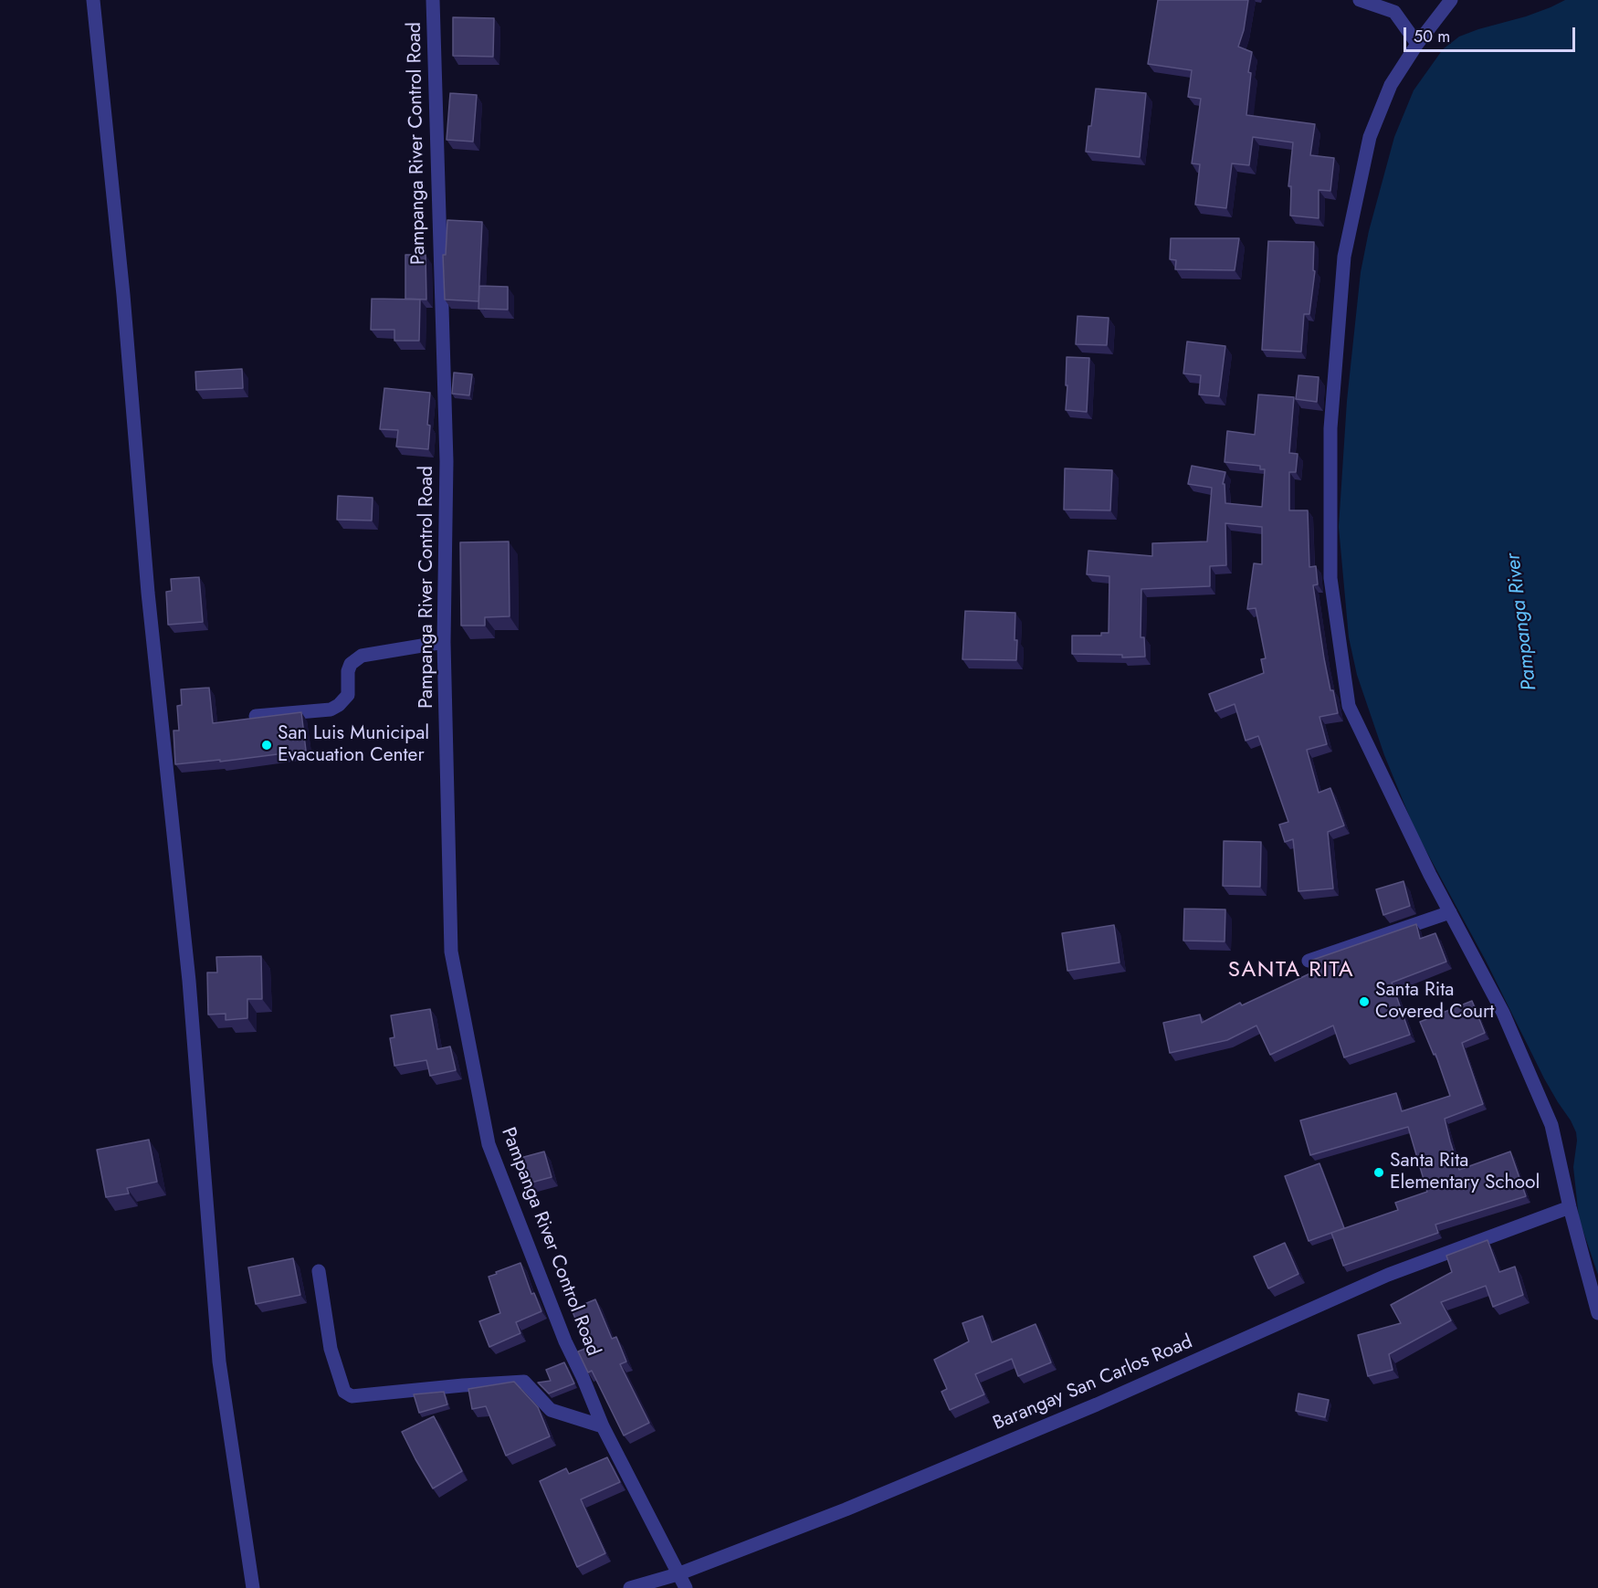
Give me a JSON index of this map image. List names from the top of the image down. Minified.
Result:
{"streets":{"street":["Pampanga River Control Road","Barangay San Carlos Road"]},"crossings":[["Pampanga River Control Road","Barangay San Carlos Road"]],"districts":["SANTA RITA"],"water":["Pampanga River"],"places":["San Luis Municipal Evacuation Center","Santa Rita Covered Court","Santa Rita Elementary School"],"scale_bar":"50 m"}
